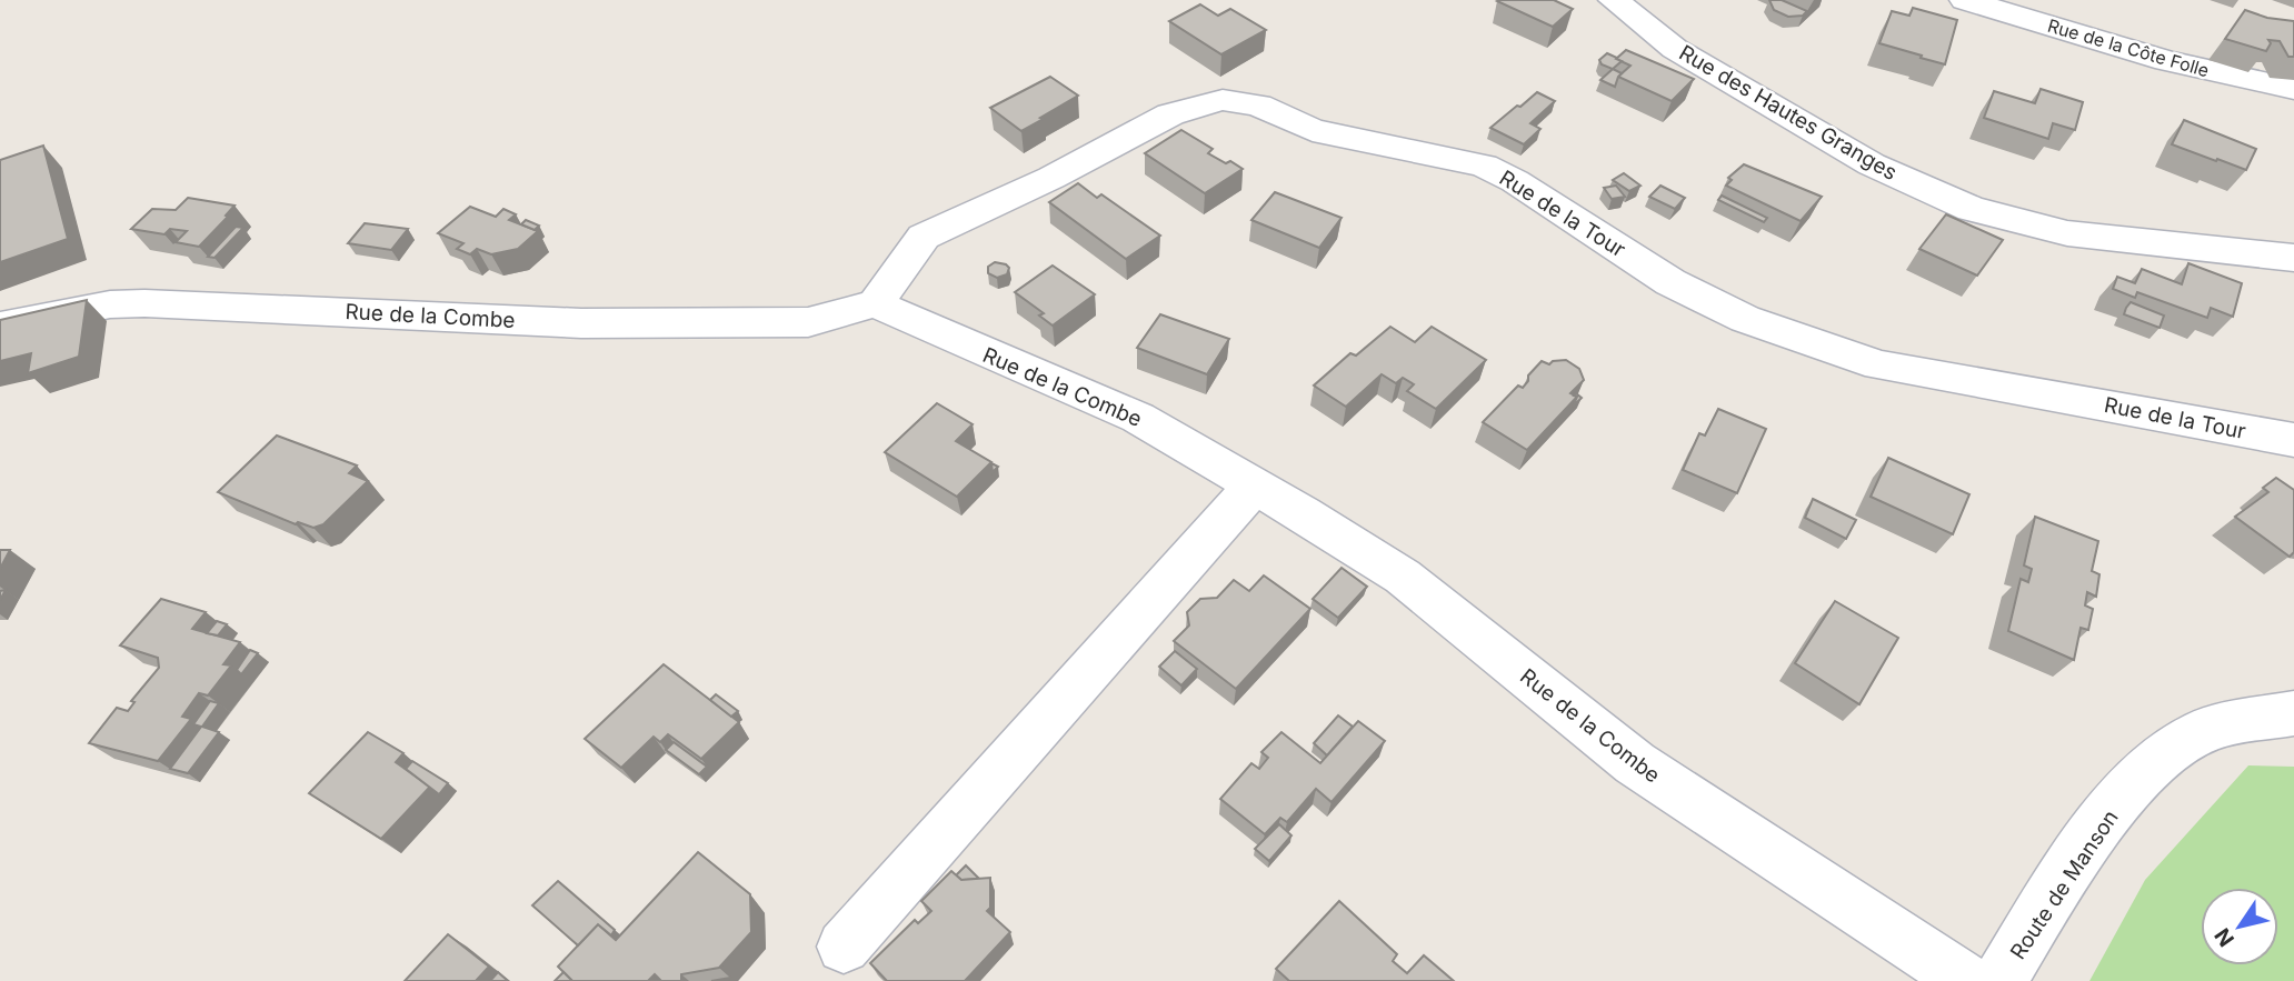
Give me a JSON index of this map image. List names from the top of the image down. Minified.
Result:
{"streets":{"street":["Rue de la Côte Folle","Rue des Hautes Granges","Rue de la Tour","Rue de la Combe","Route de Manson"]},"crossings":[["Rue de la Tour","Rue de la Combe"]],"north":"bottom left"}
